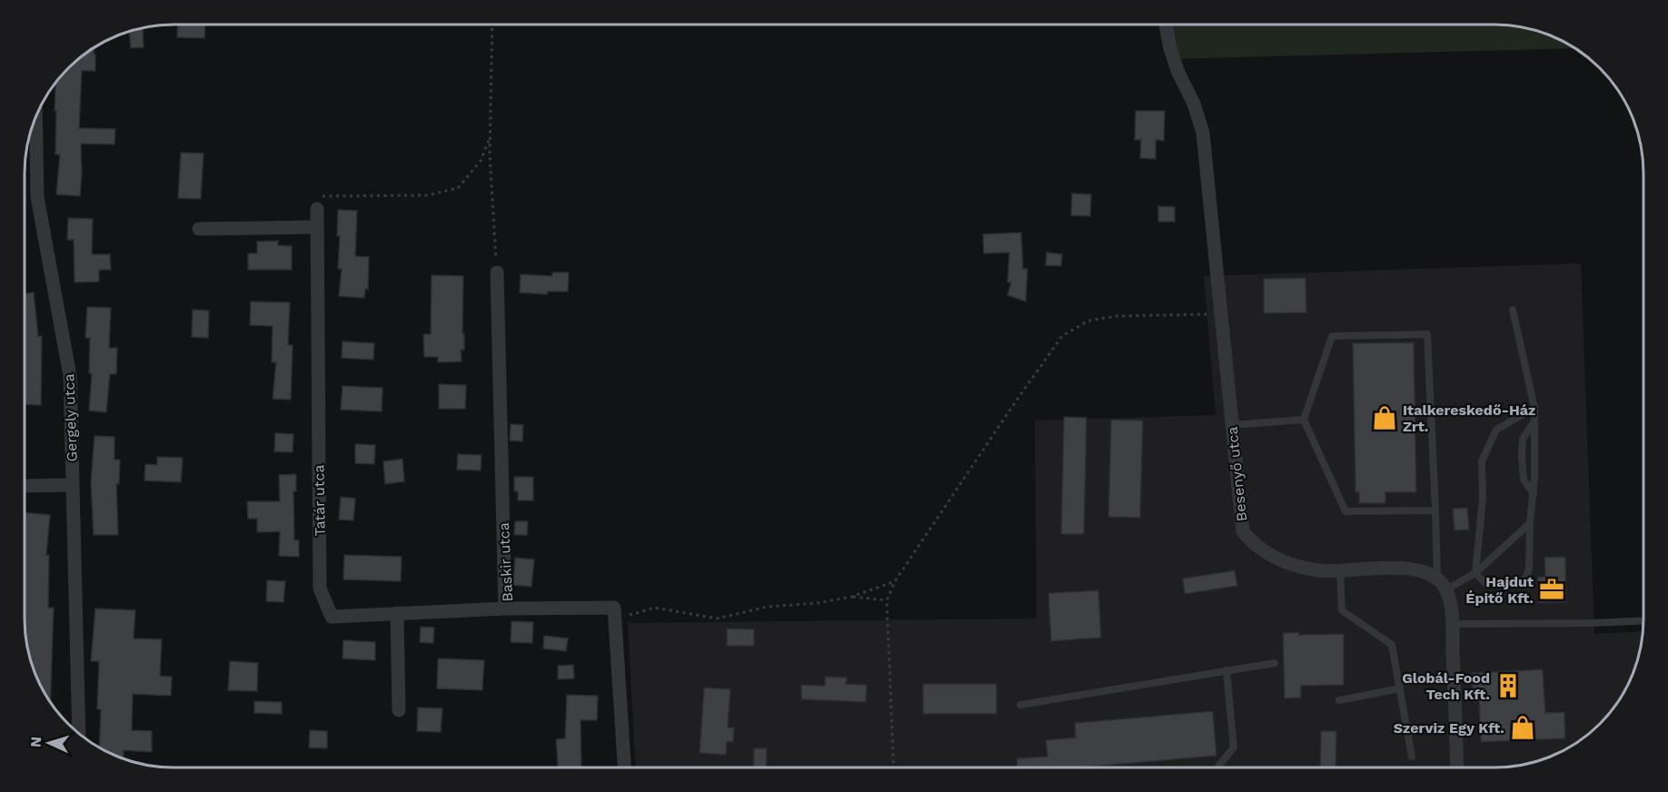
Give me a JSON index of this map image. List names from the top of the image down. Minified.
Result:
{"streets":{"street":["Gergely utca","Besenyő utca","Tatár utca","Baskir utca"]},"crossings":[["Tatár utca","Baskir utca"]],"places":{"shop":["Italkereskedő-Ház Zrt.","Szerviz Egy Kft."],"office":["Hajdut Épitő Kft."],"building":["Globál-Food Tech Kft."]},"north":"left"}
